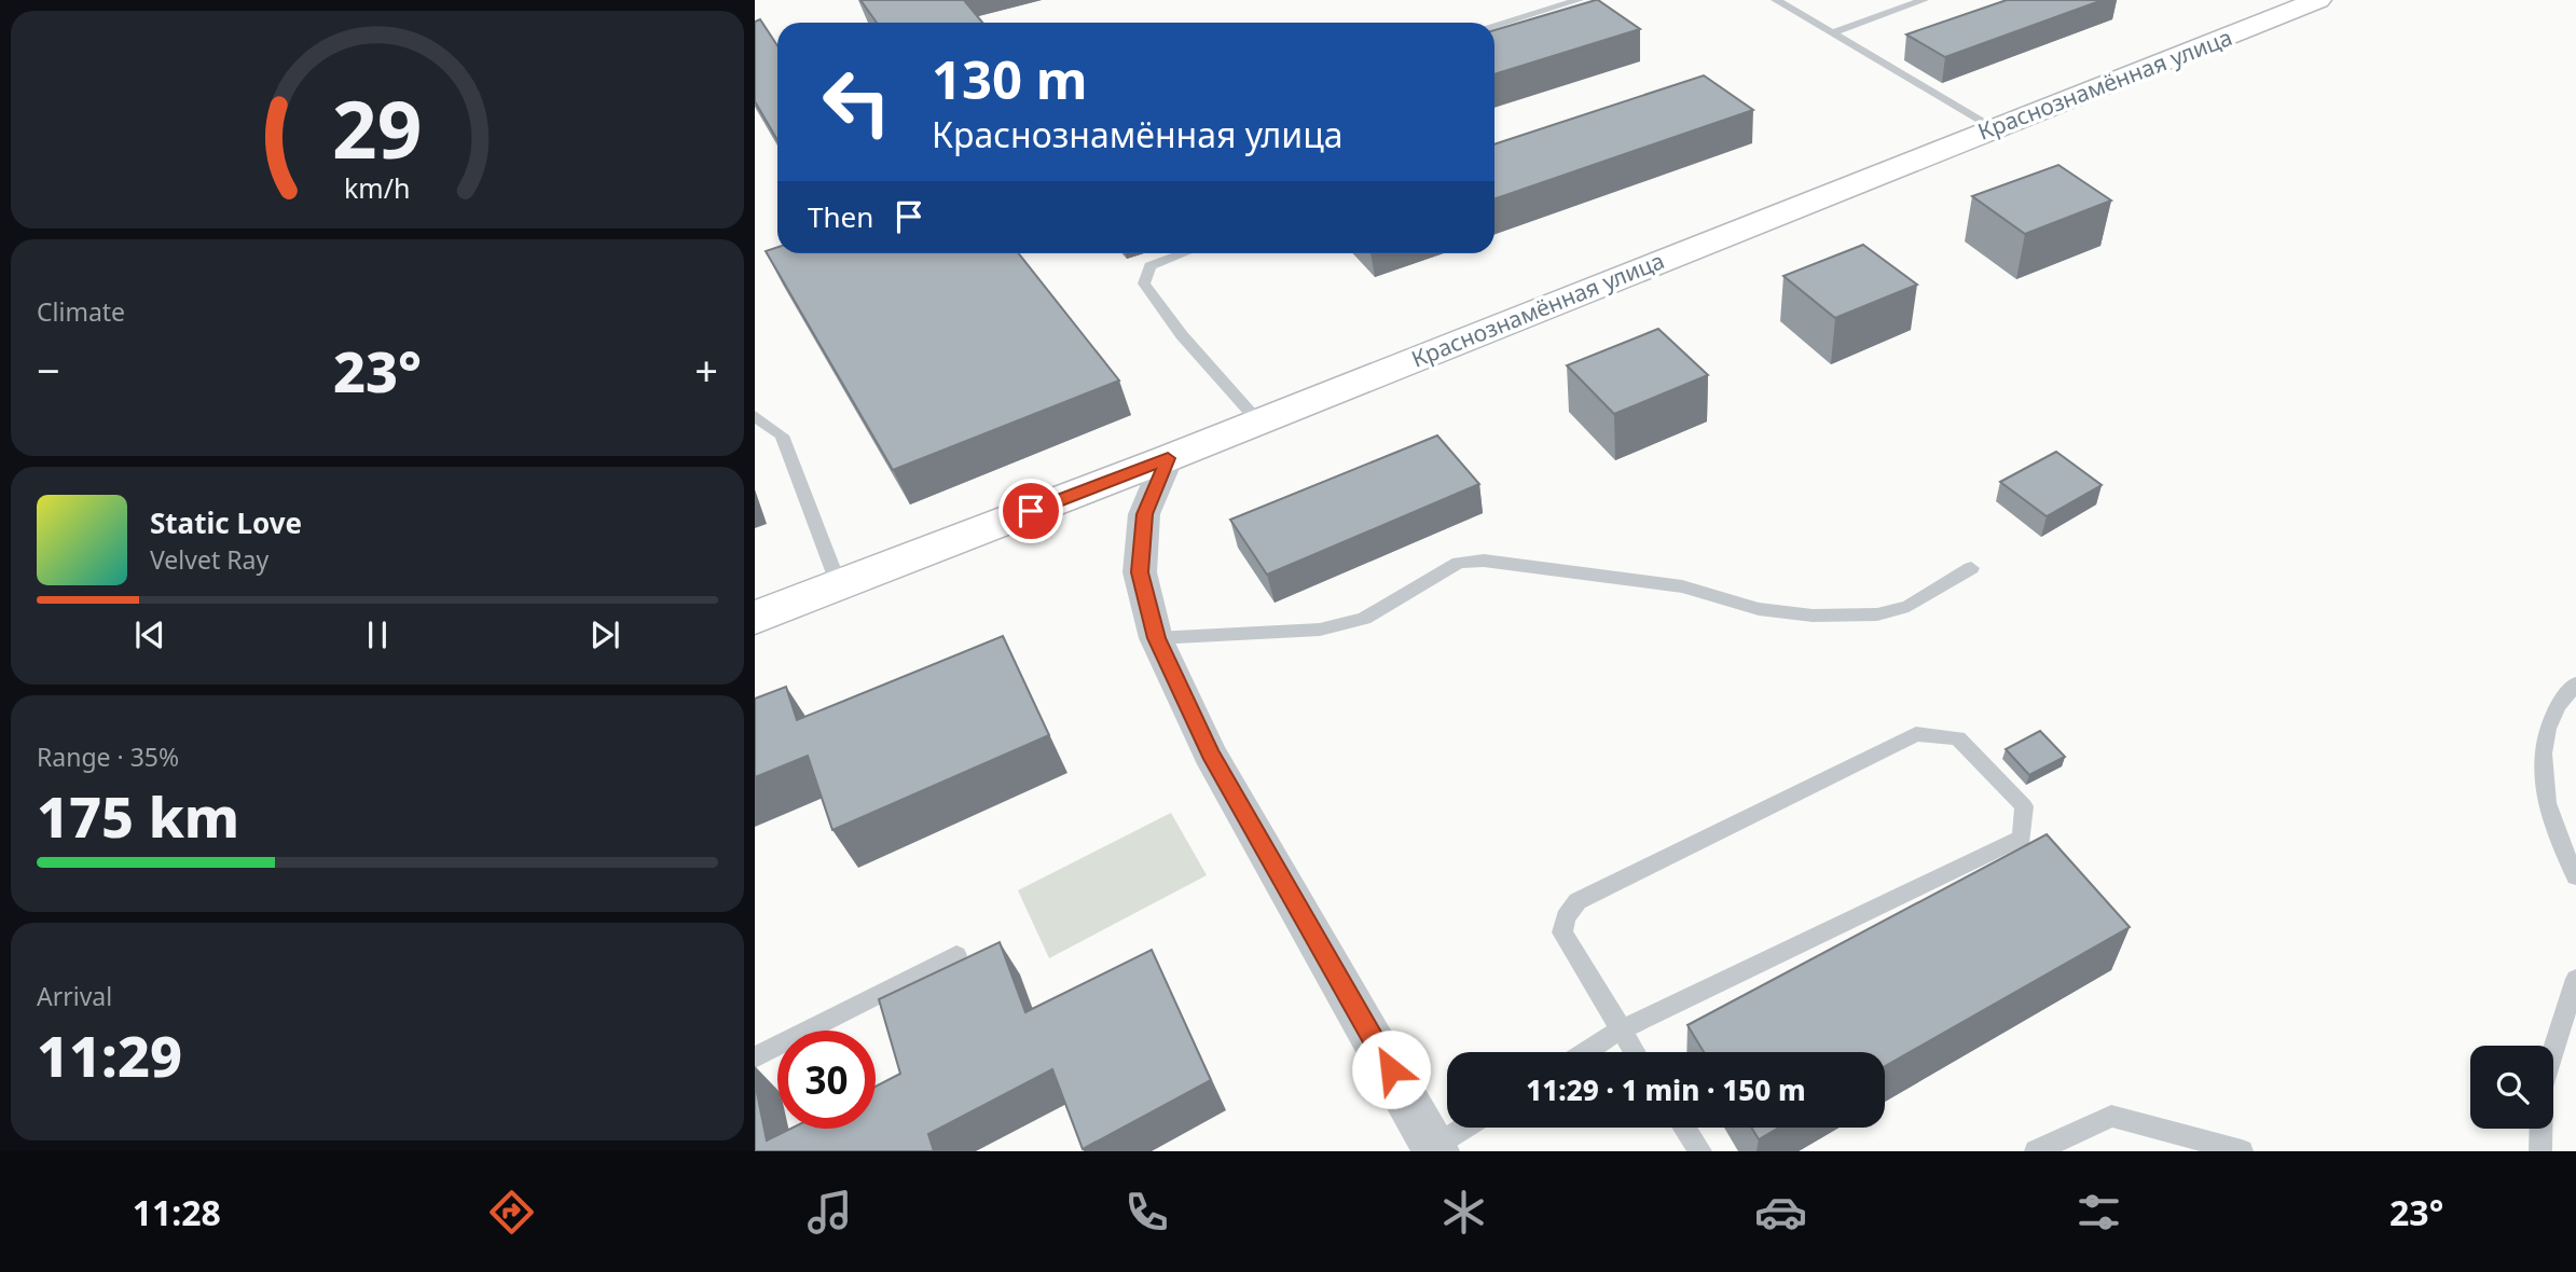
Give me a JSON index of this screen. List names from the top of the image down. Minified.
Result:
{"streets":{"main road":["Краснознамённая улица"]},"page":{"turn":["130 m","Краснознамённая улица"],"then":"Then","tile":["Climate",["Range · 35%","175 km"],["Arrival","11:29"]],"heat":["−","23°","+"],"song":["Static Love","Velvet Ray"],"limit":"30","trip":"11:29 · 1 min · 150 m","tabs":["11:28","23°"],"gauge":["29","km/h"]}}
